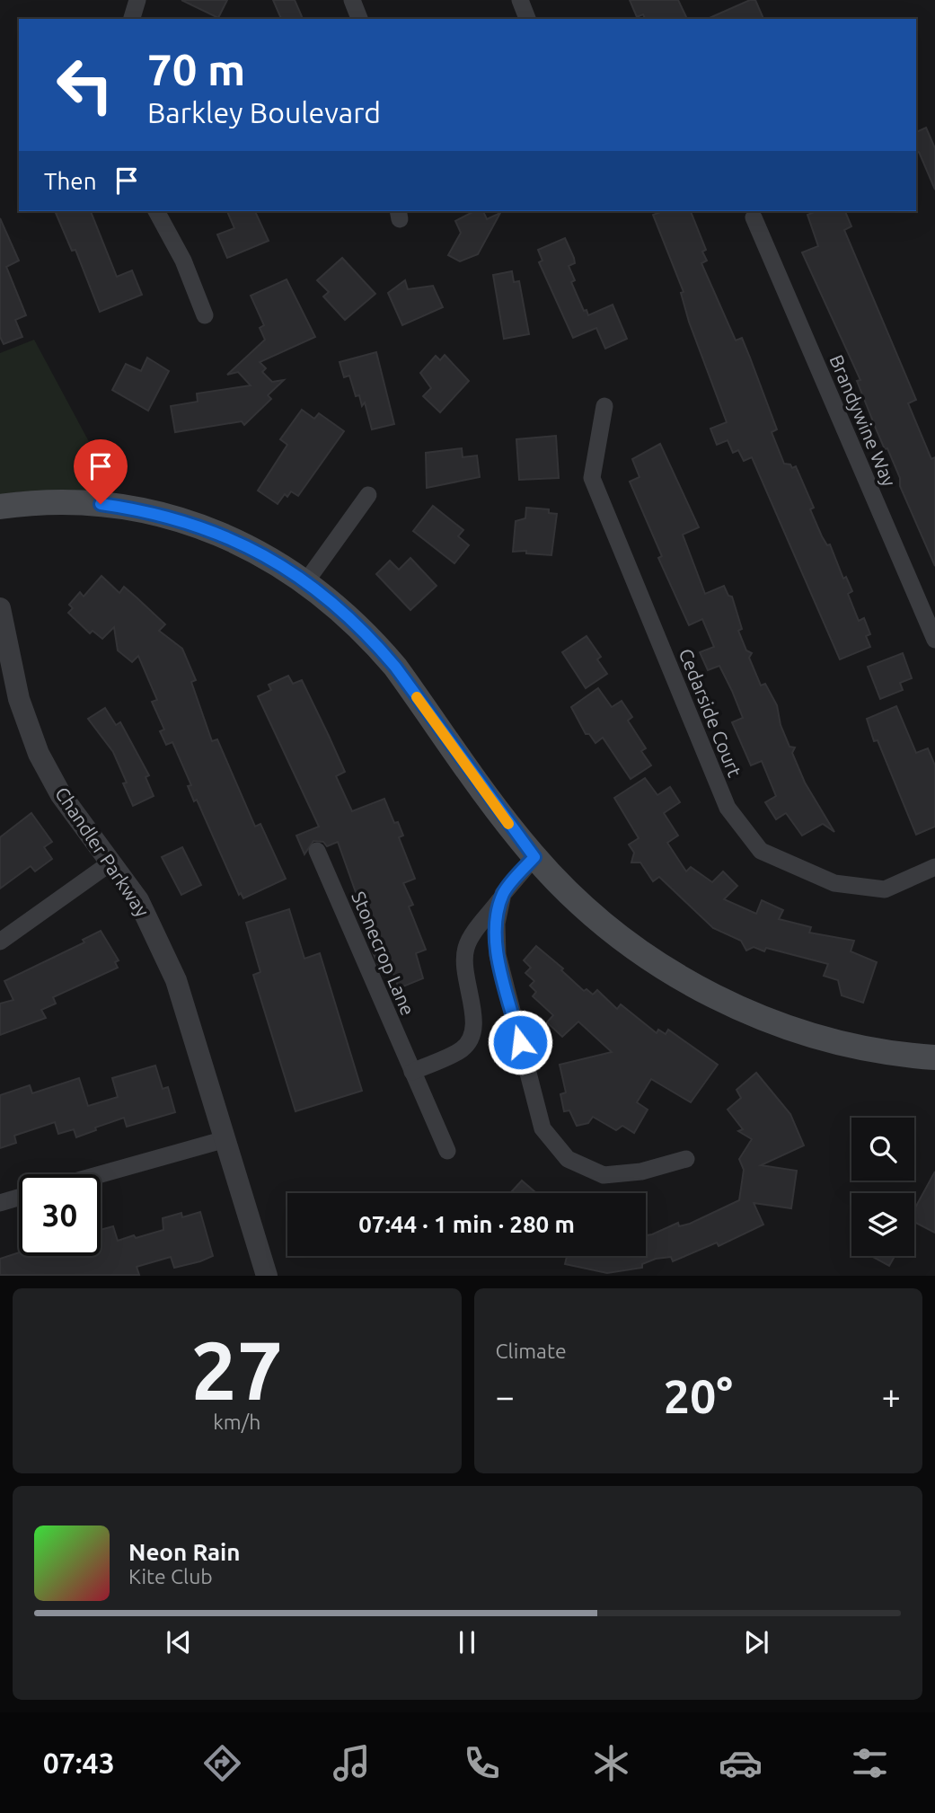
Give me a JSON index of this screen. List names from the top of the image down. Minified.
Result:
{"streets":{"street":["Brandywine Way","Cedarside Court","Chandler Parkway","Stonecrop Lane"]},"page":{"turn":["70 m","Barkley Boulevard"],"then":"Then","limit":"30","trip":"07:44 · 1 min · 280 m","tile":[["27","km/h"],"Climate"],"heat":["−","20°","+"],"song":["Neon Rain","Kite Club"],"tabs":"07:43"}}
